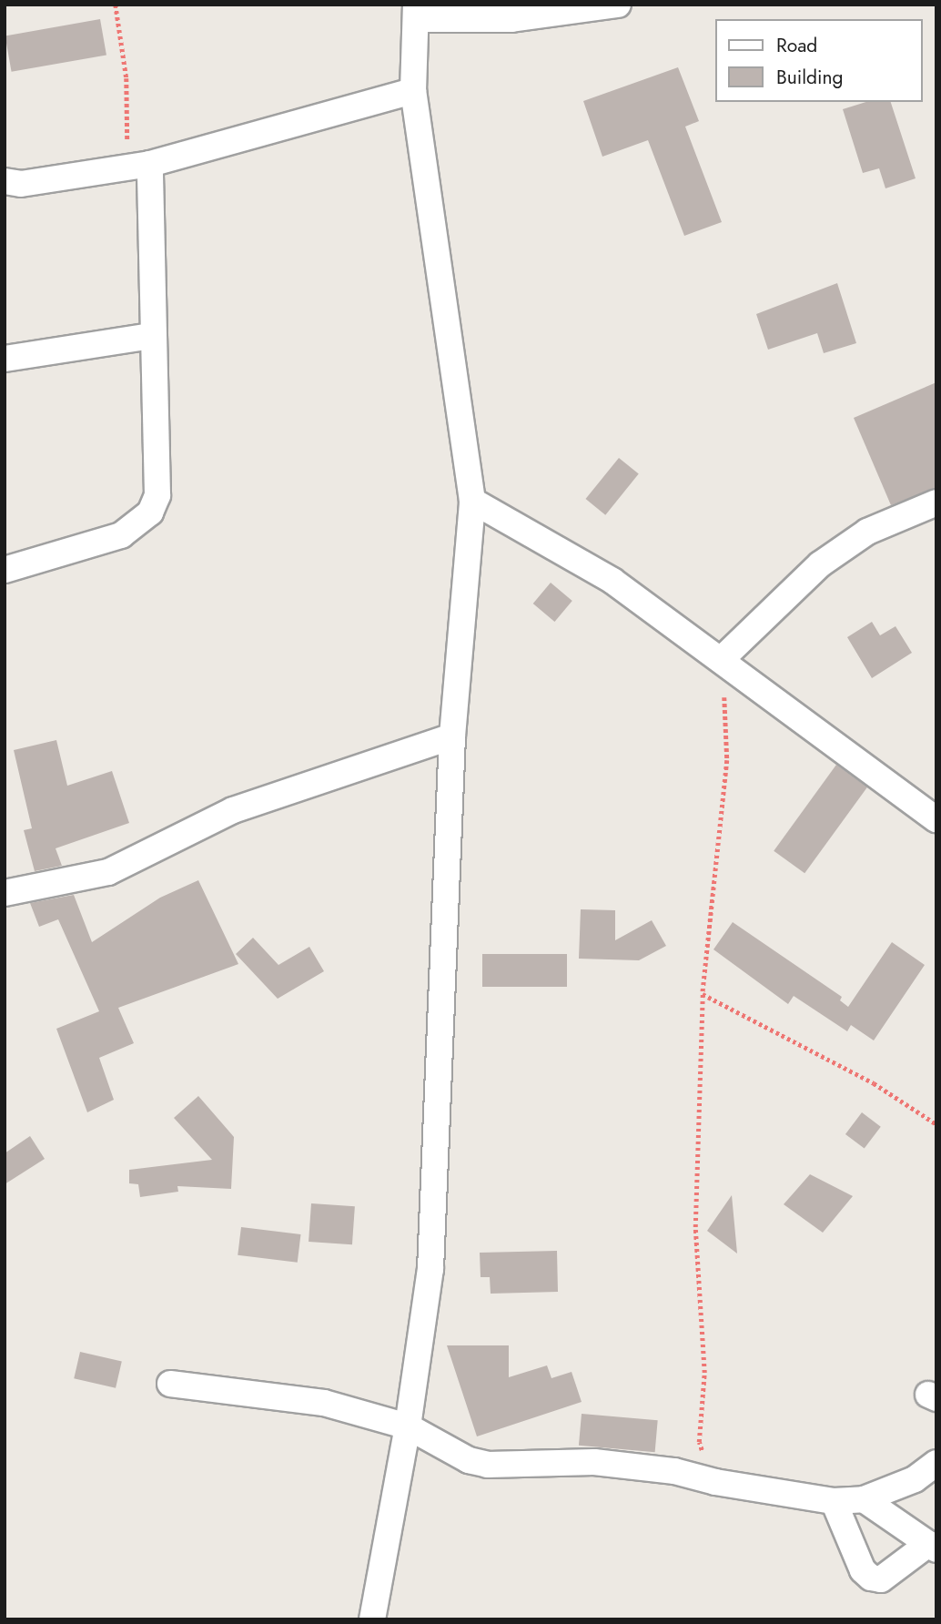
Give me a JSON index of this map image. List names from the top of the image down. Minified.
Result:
{"legend":["Road","Building"]}
